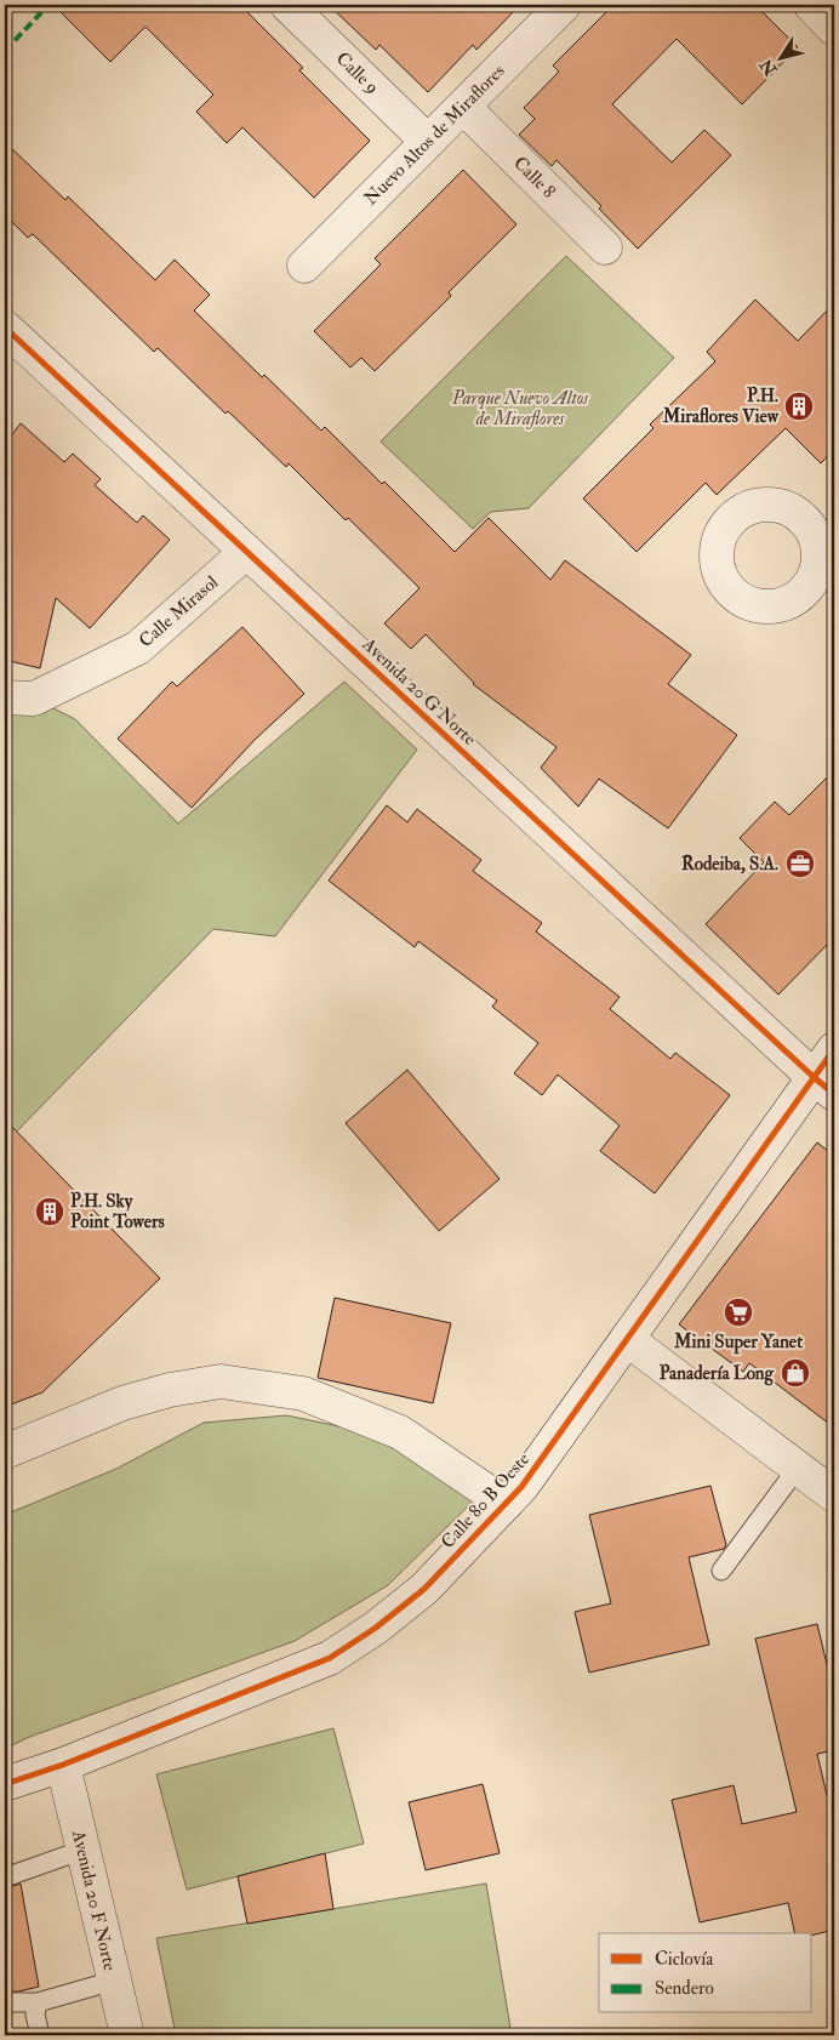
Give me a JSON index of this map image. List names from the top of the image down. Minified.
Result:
{"streets":{"street":["Calle 9","Nuevo Altos de Miraflores","Calle 8","Calle Mirasol","Avenida 20 G Norte","Calle 80 B Oeste","Avenida 20 F Norte"]},"crossings":[["Calle 9","Nuevo Altos de Miraflores"],["Nuevo Altos de Miraflores","Calle 8"],["Calle Mirasol","Avenida 20 G Norte"],["Avenida 20 G Norte","Calle 80 B Oeste"],["Calle 80 B Oeste","Avenida 20 F Norte"]],"parks":["Parque Nuevo Altos de Miraflores"],"places":{"building":["P.H. Miraflores View","P.H. Sky Point Towers"],"office":["Rodeiba, S.A."],"supermarket":["Mini Super Yanet"],"shop":["Panadería Long"]},"legend":["Ciclovía","Sendero"],"north":"bottom left"}
